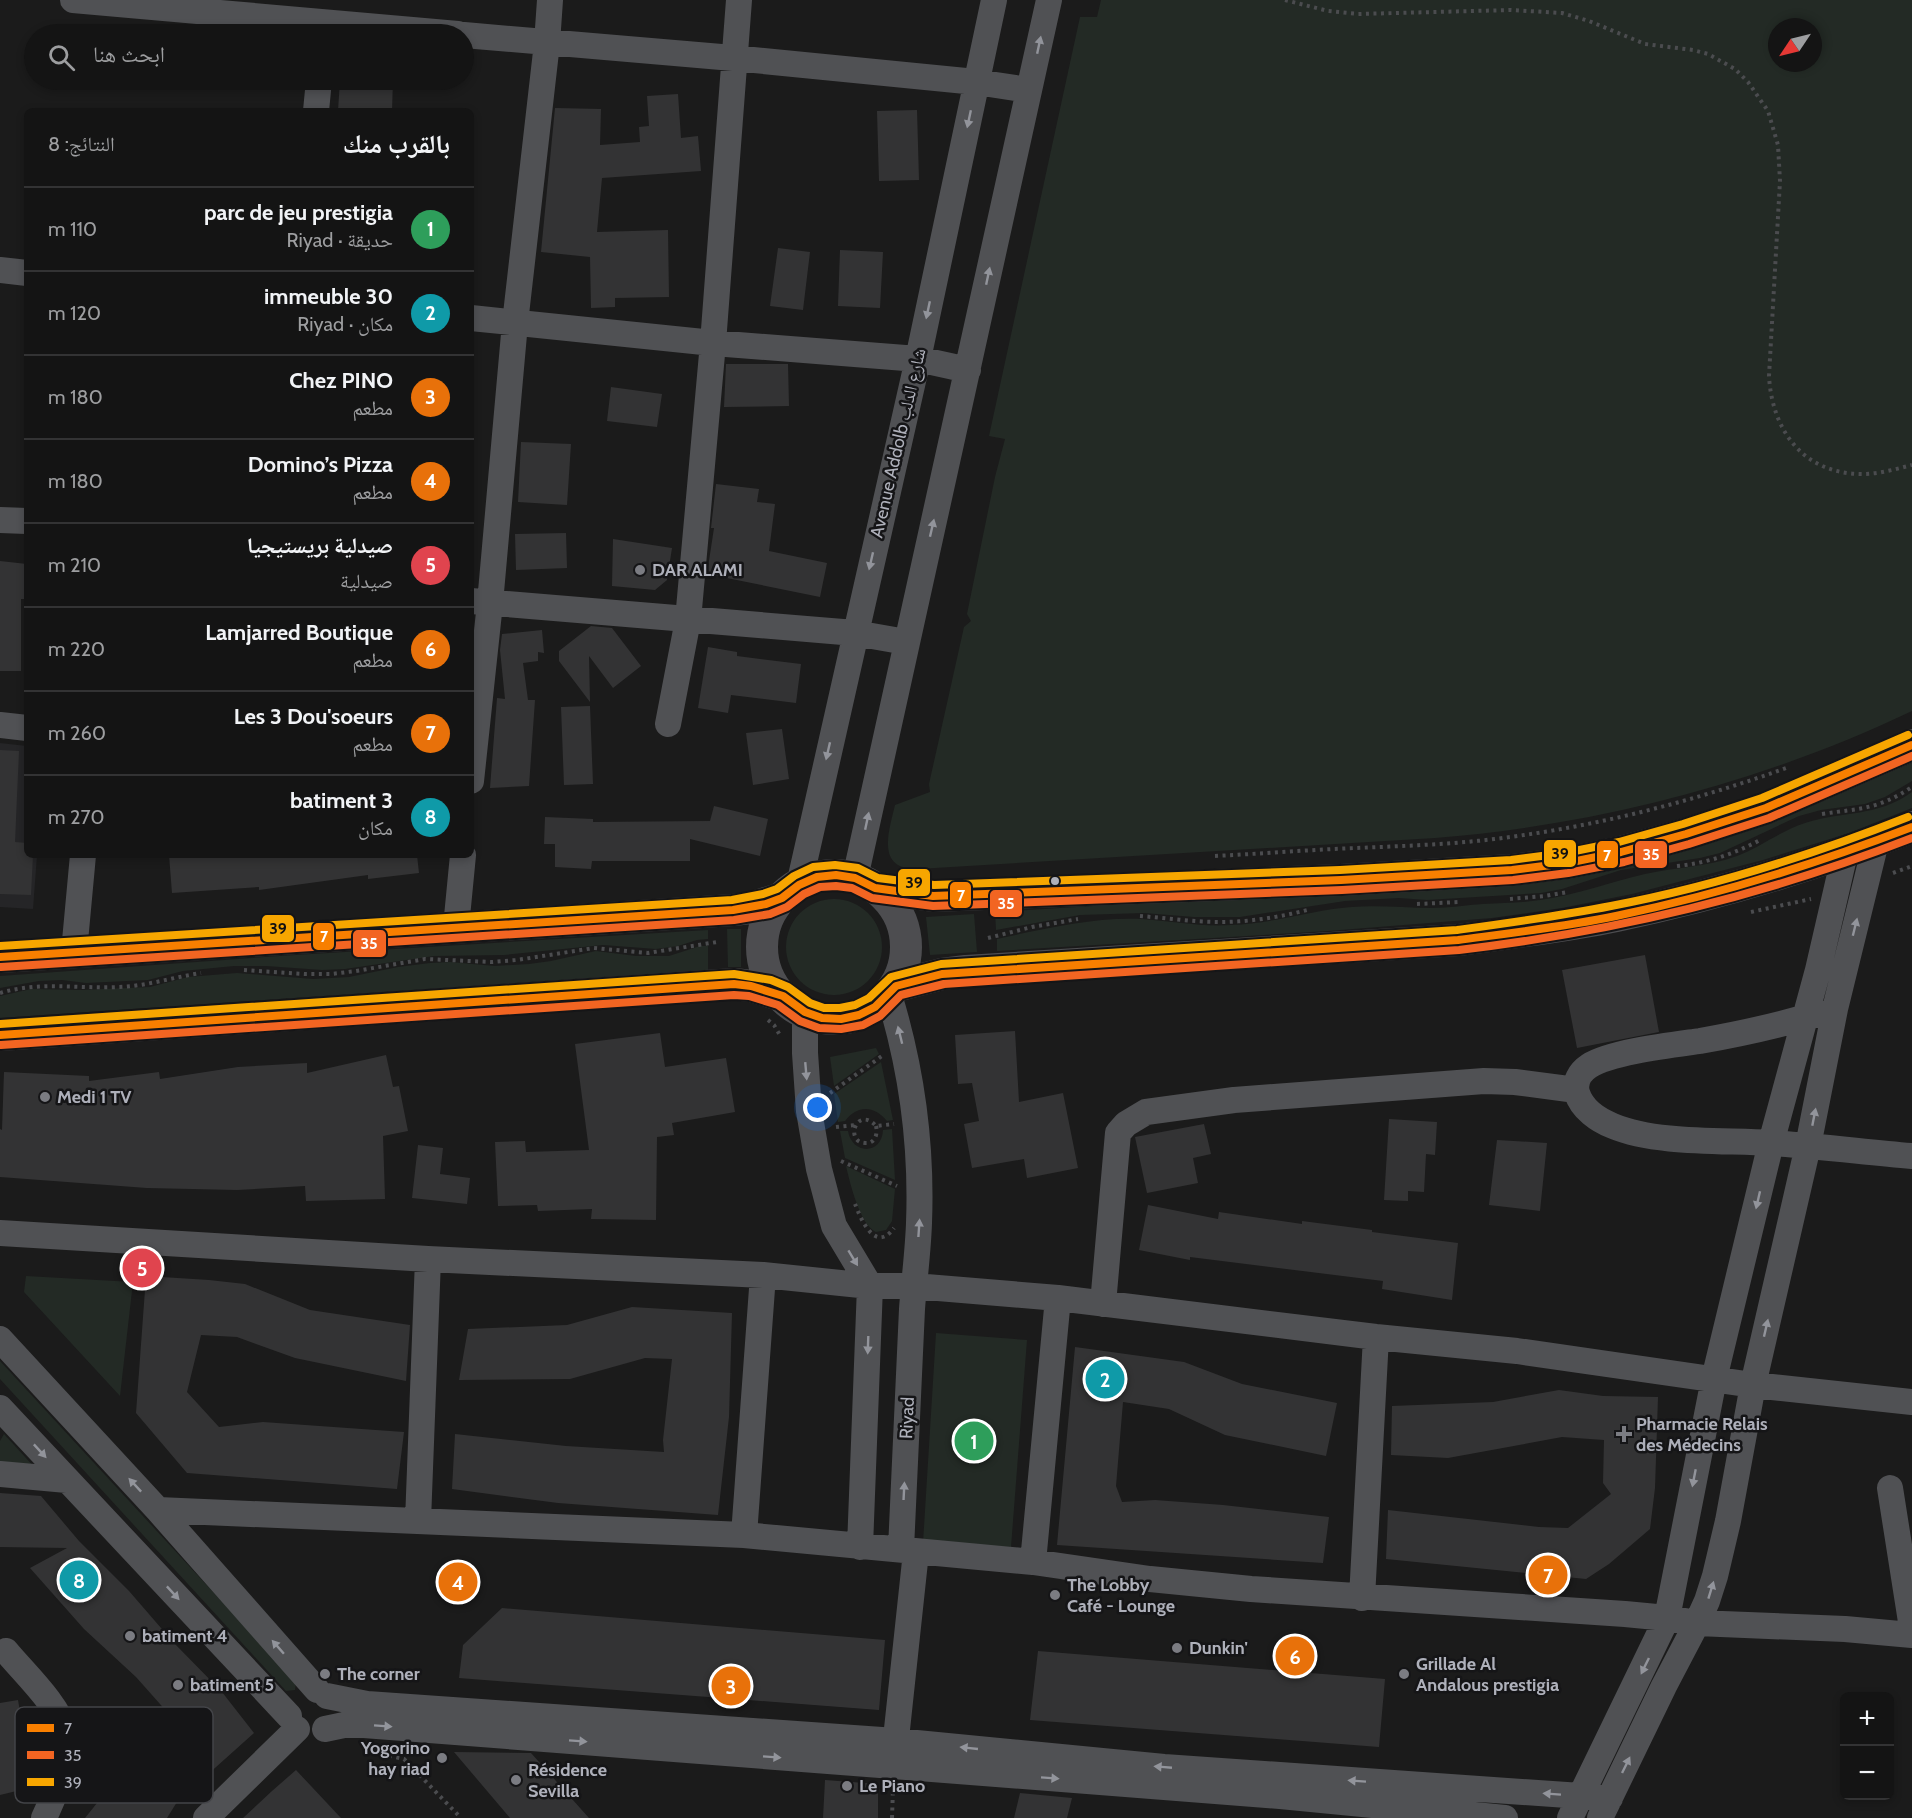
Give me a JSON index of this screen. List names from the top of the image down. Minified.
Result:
{"streets":{"street":["Avenue Addolb شارع الدلب","Riyad"]},"places":{"other":["DAR ALAMI","Medi 1 TV","The Lobby Café - Lounge","batiment 4","Dunkin'","The corner","Grillade Al Andalous prestigia","batiment 5","Yogorino hay riad","Résidence Sevilla","Le Piano"],"health":["Pharmacie Relais des Médecins"]},"lines":["transit line 39","transit line 7","transit line 35"],"legend":["7","35","39"],"north":"bottom left","page":{"search":"ابحث هنا","heading":["بالقرب منك","النتائج: 8"],"list":[{"mark":"1","name":"parc de jeu prestigia","note":"حديقة · Riyad","value":"110 m"},{"mark":"2","name":"immeuble 30","note":"مكان · Riyad","value":"120 m"},{"mark":"3","name":"Chez PINO","note":"مطعم","value":"180 m"},{"mark":"4","name":"Domino’s Pizza","note":"مطعم","value":"180 m"},{"mark":"5","name":"صيدلية بريستيجيا","note":"صيدلية","value":"210 m"},{"mark":"6","name":"Lamjarred Boutique","note":"مطعم","value":"220 m"},{"mark":"7","name":"Les 3 Dou'soeurs","note":"مطعم","value":"260 m"},{"mark":"8","name":"batiment 3","note":"مكان","value":"270 m"}],"pins":["5","2","1","7","8","4","6","3"],"map_buttons":["+","−"]}}
